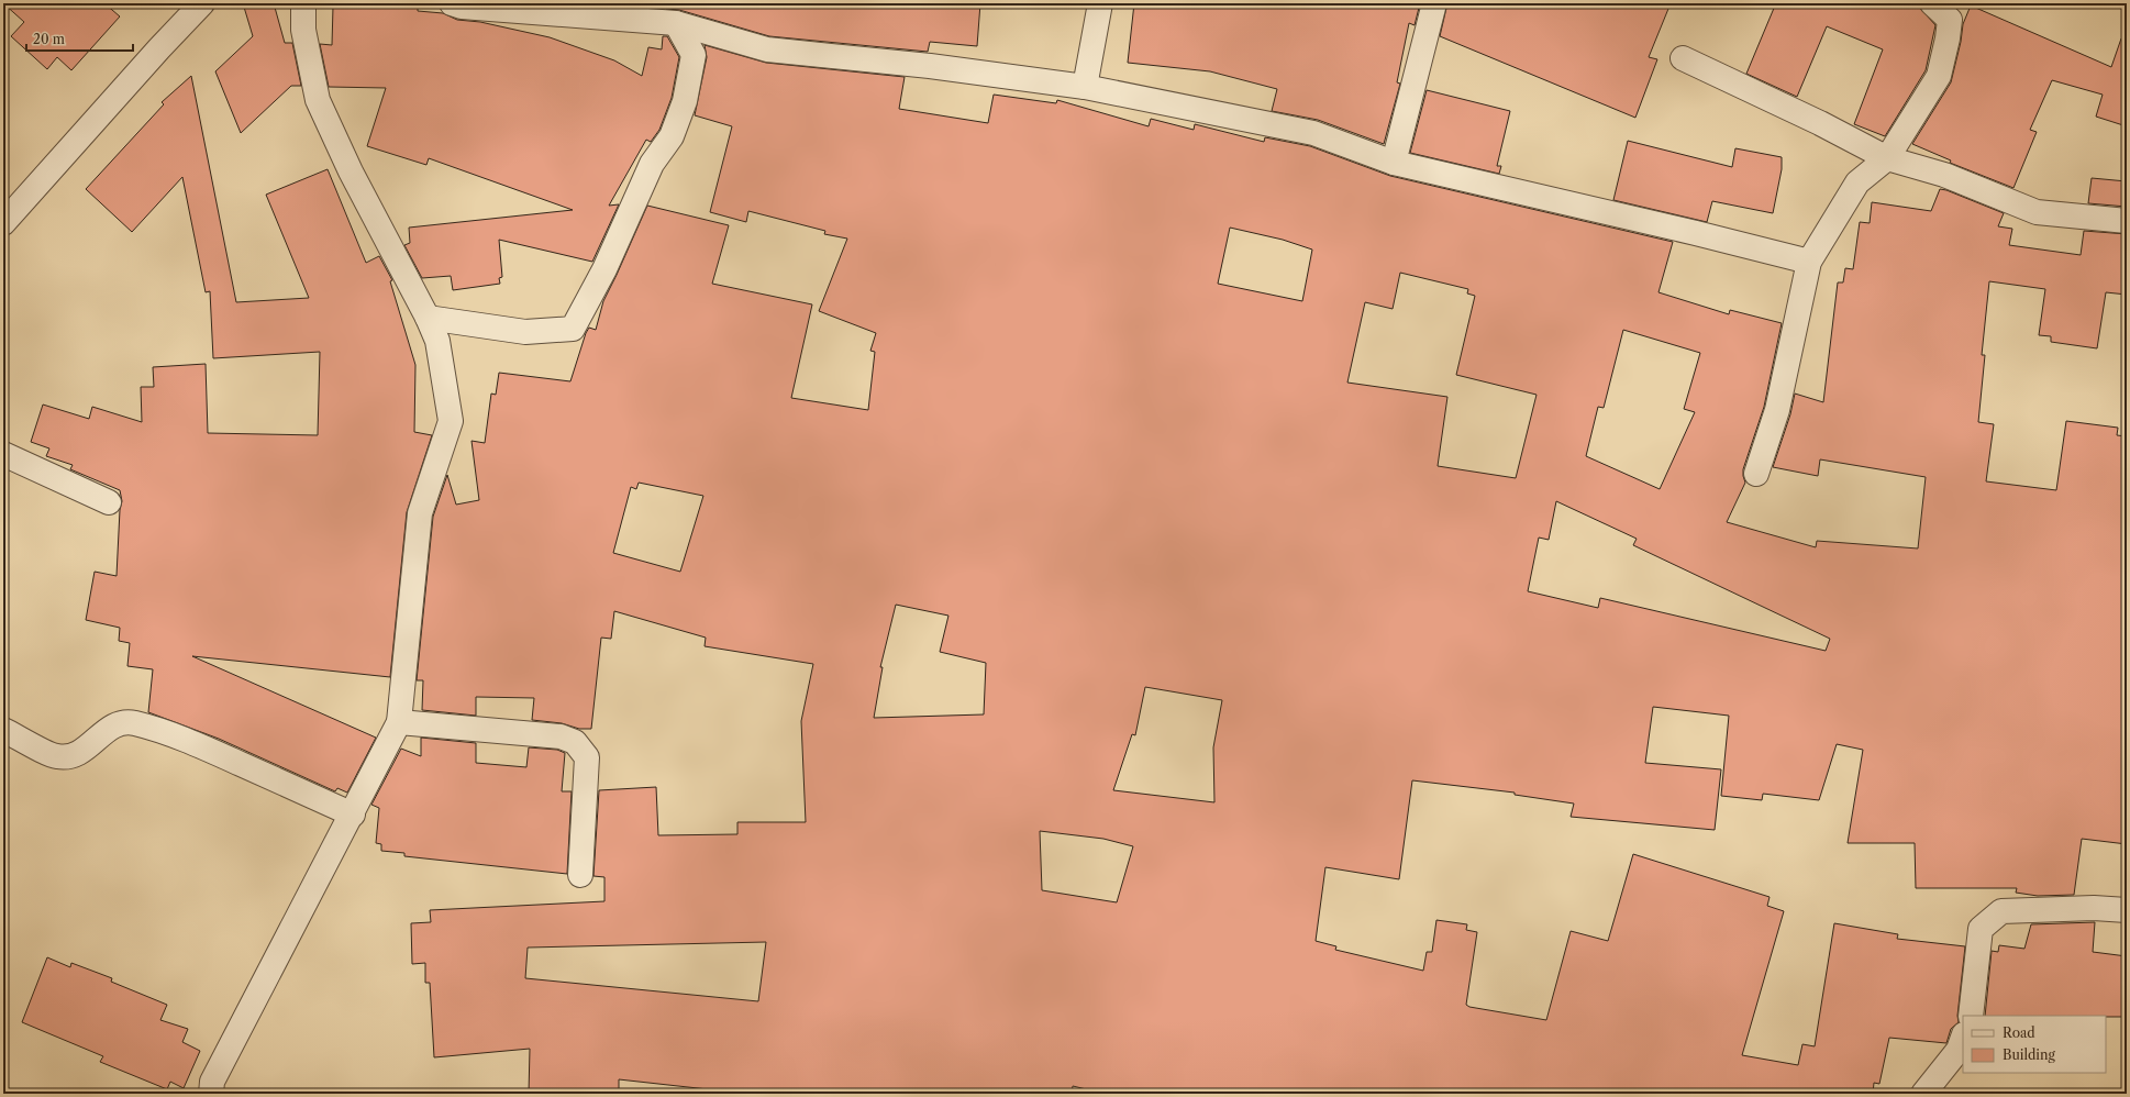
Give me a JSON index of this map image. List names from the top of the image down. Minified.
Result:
{"legend":["Road","Building"],"scale_bar":"20 m"}
